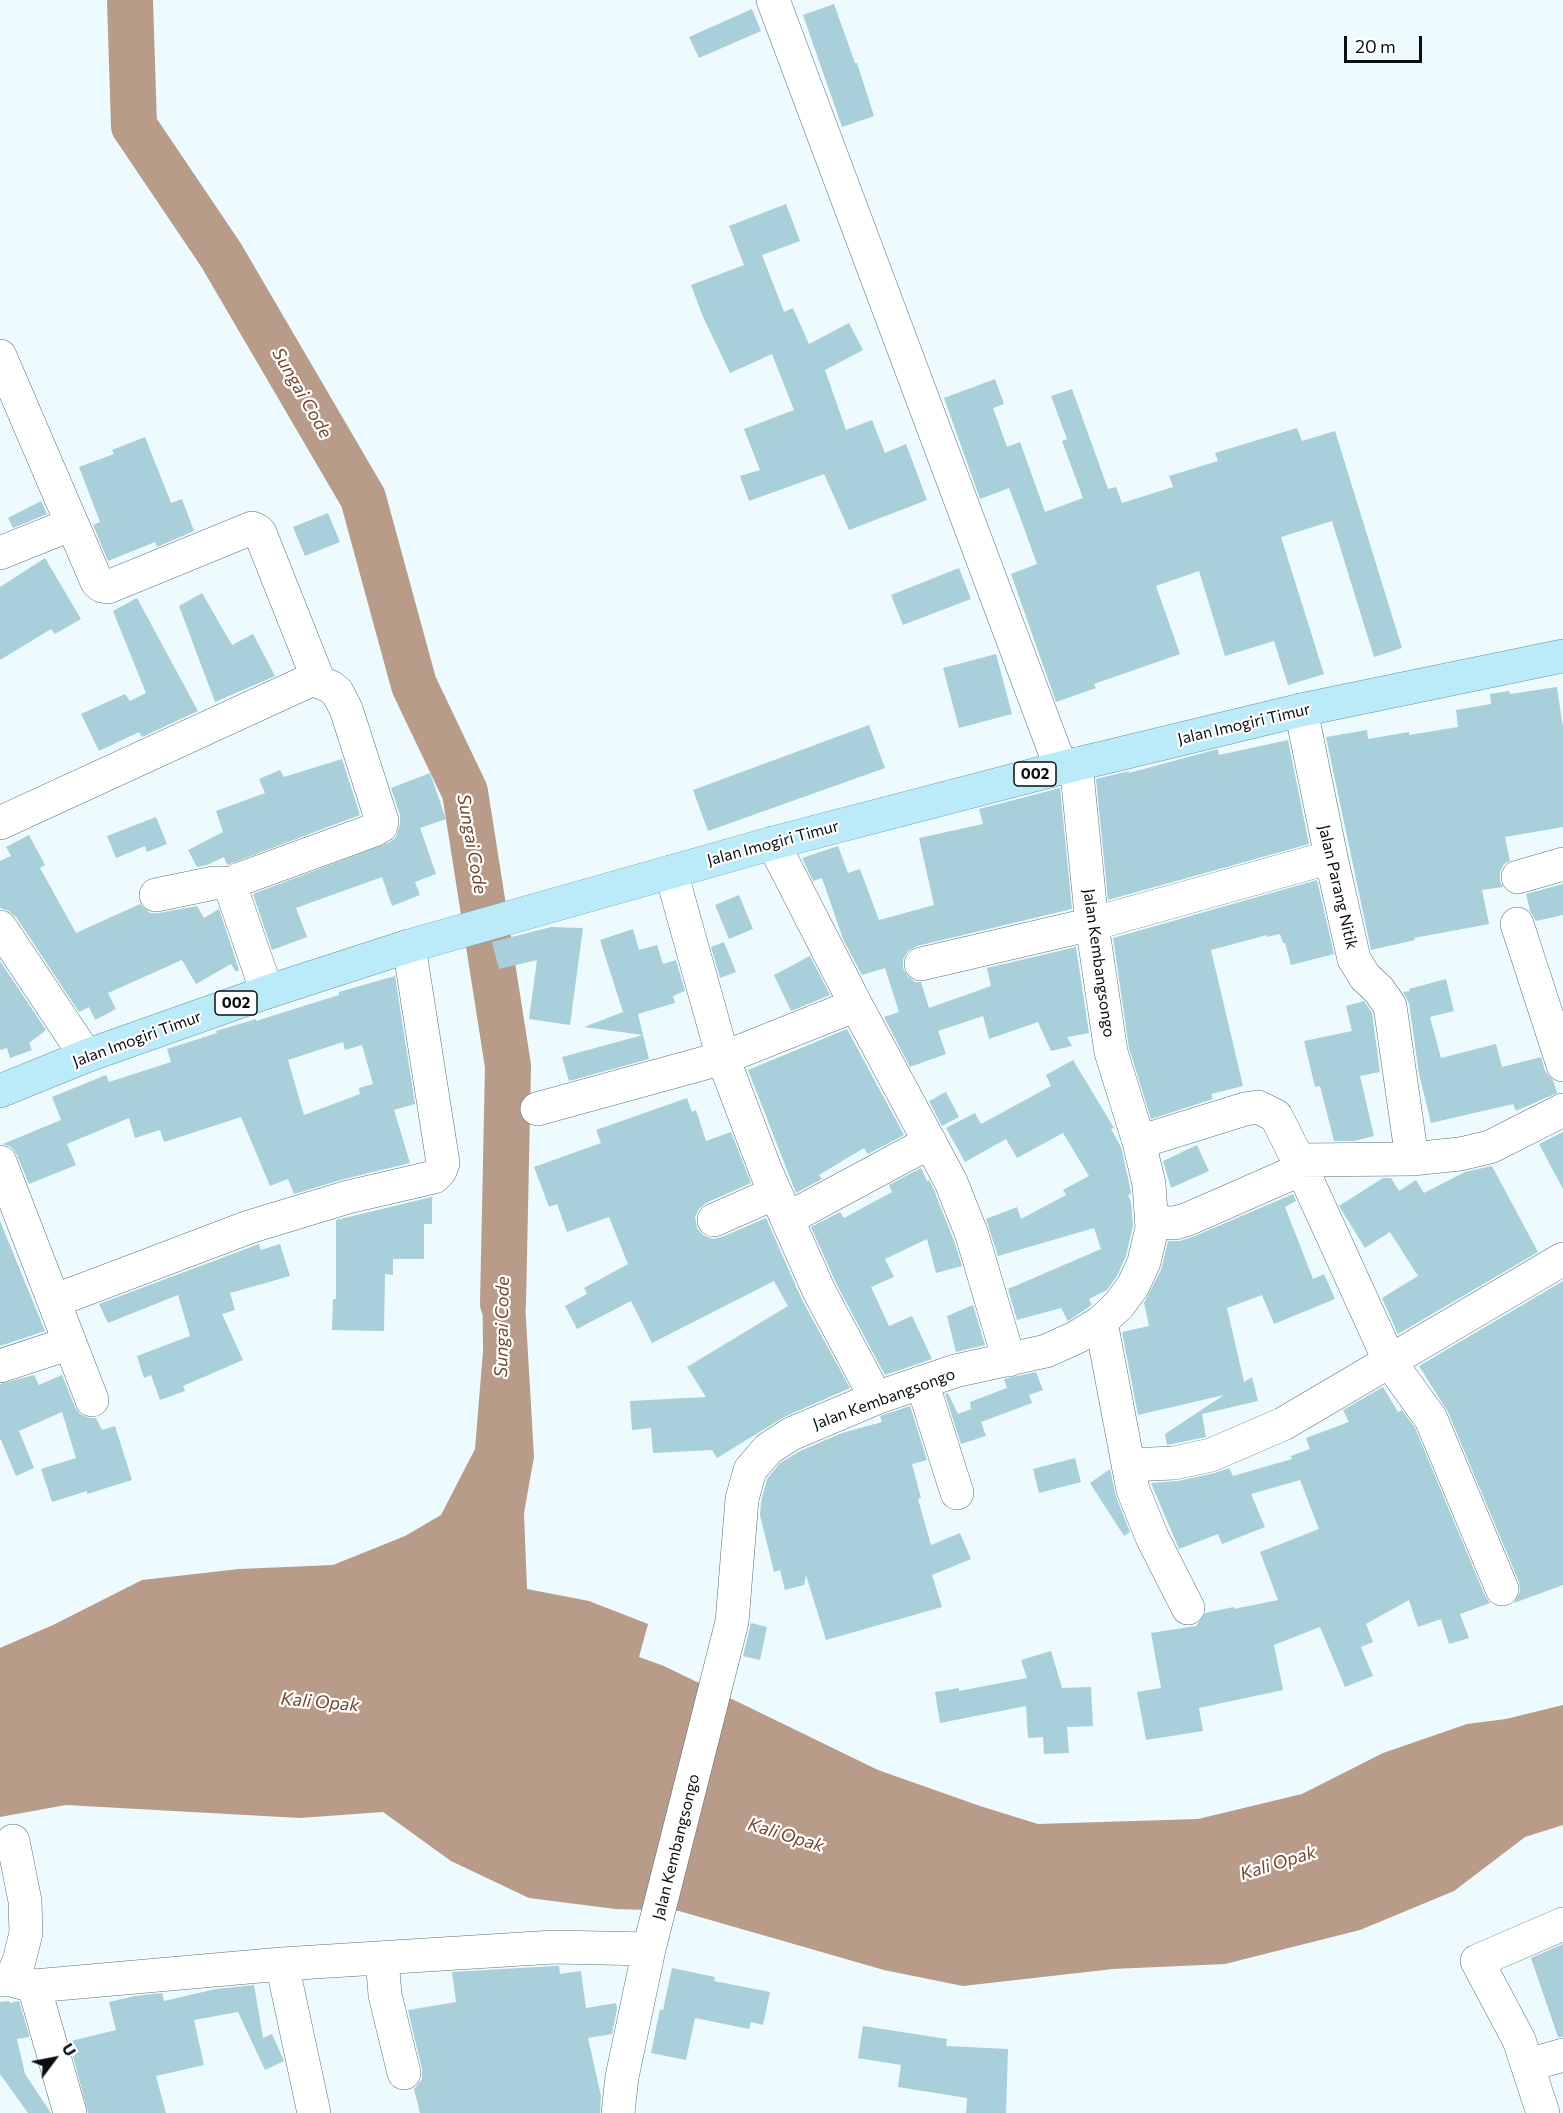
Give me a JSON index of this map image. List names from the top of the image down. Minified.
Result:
{"streets":{"main road":["Jalan Imogiri Timur","002"],"street":["Jalan Parang Nitik","Jalan Kembangsongo"]},"crossings":[["Jalan Imogiri Timur","Jalan Parang Nitik"],["Jalan Imogiri Timur","Jalan Kembangsongo"]],"water":["Sungai Code","Kali Opak"],"scale_bar":"20 m","north":"top right"}
